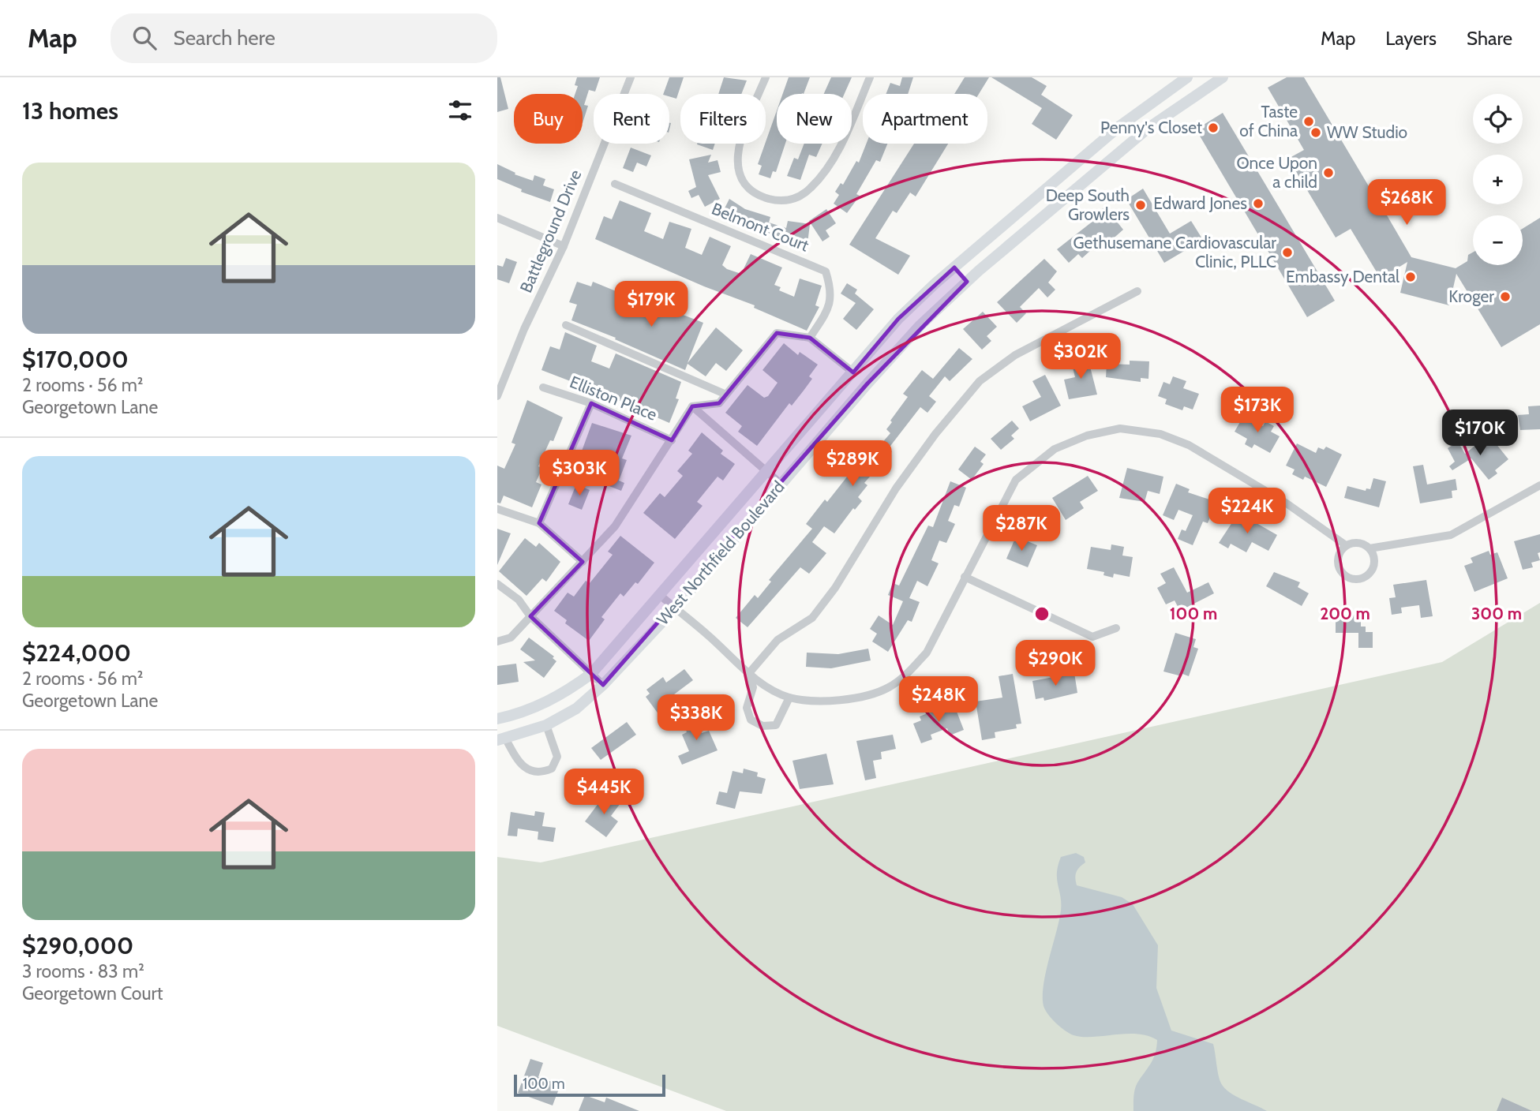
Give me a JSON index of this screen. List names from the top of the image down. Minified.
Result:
{"streets":{"main road":["West Northfield Boulevard"],"street":["Belmont Court","Battleground Drive","Elliston Place"]},"places":["Taste of China","Penny's Closet","WW Studio","Once Upon a child","Edward Jones","Deep South Growlers","Gethusemane Cardiovascular Clinic, PLLC","Embassy Dental","Kroger"],"scale_bar":"100 m","page":{"header":"Map","search":"Search here","nav":["Map","Layers","Share"],"heading":"13 homes","map_buttons":["+","−"],"chip":["Buy","Rent","Filters","New","Apartment"],"list":[{"name":"$170,000","note":"2 rooms · 56 m² · Georgetown Lane"},{"name":"$224,000","note":"2 rooms · 56 m² · Georgetown Lane"},{"name":"$290,000","note":"3 rooms · 83 m² · Georgetown Court"}],"price":["$268K","$179K","$302K","$173K","$170K","$289K","$303K","$224K","$287K","$290K","$248K","$338K","$445K"],"scale":"100 m"},"rings":["100 m","200 m","300 m"]}
